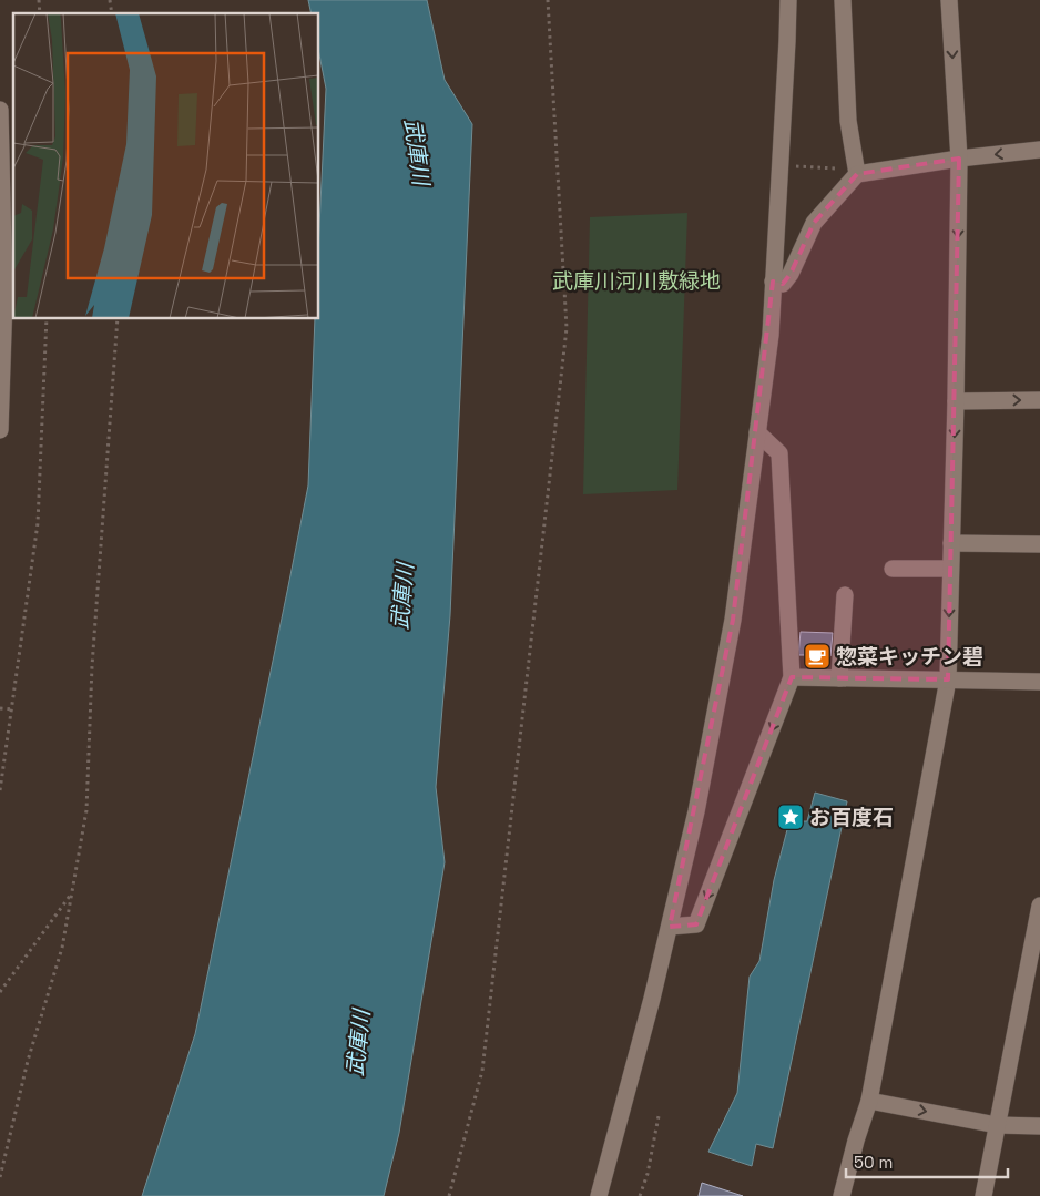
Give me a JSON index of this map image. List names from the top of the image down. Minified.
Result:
{"water":["武庫川"],"parks":["武庫川河川敷緑地"],"places":{"cafe":["惣菜キッチン碧"],"place":["お百度石"]},"scale_bar":"50 m"}
